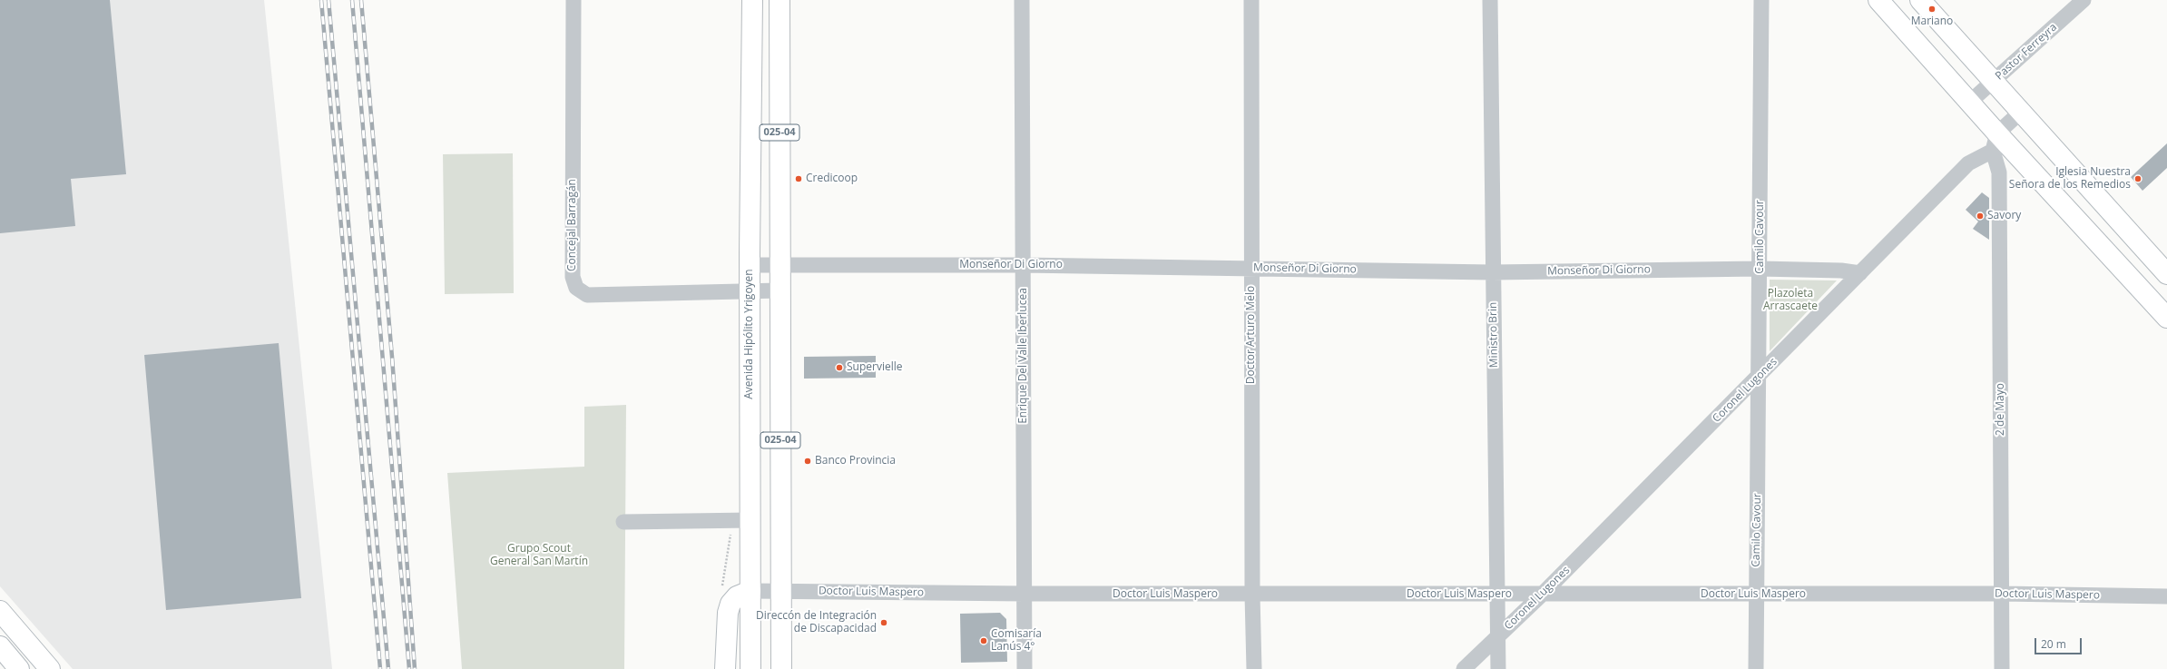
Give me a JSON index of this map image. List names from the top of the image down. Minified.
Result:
{"streets":{"main road":["025-04","Avenida Hipólito Yrigoyen"],"street":["Pastor Ferreyra","Concejal Barragán","Camilo Cavour","Monseñor Di Giorno","Doctor Arturo Melo","Ministro Brin","Enrique Del Valle Iberlucea","Coronel Lugones","2 de Mayo","Doctor Luis Maspero"]},"crossings":[["025-04","Concejal Barragán"],["025-04","Monseñor Di Giorno"],["025-04","Doctor Luis Maspero"],["Concejal Barragán","Avenida Hipólito Yrigoyen"],["Camilo Cavour","Monseñor Di Giorno"],["Camilo Cavour","Coronel Lugones"],["Camilo Cavour","Doctor Luis Maspero"],["Monseñor Di Giorno","Avenida Hipólito Yrigoyen"],["Monseñor Di Giorno","Doctor Arturo Melo"],["Monseñor Di Giorno","Ministro Brin"],["Monseñor Di Giorno","Enrique Del Valle Iberlucea"],["Monseñor Di Giorno","Coronel Lugones"],["Avenida Hipólito Yrigoyen","Doctor Luis Maspero"],["Doctor Arturo Melo","Doctor Luis Maspero"],["Ministro Brin","Coronel Lugones"],["Ministro Brin","Doctor Luis Maspero"],["Enrique Del Valle Iberlucea","Doctor Luis Maspero"],["Coronel Lugones","2 de Mayo"],["Coronel Lugones","Doctor Luis Maspero"],["2 de Mayo","Doctor Luis Maspero"]],"parks":["Plazoleta Arrascaete","Grupo Scout General San Martín"],"places":["Mariano","Credicoop","Iglesia Nuestra Señora de los Remedios","Savory","Supervielle","Banco Provincia","Direccón de Integración de Discapacidad","Comisaría Lanús 4°"],"scale_bar":"20 m"}
